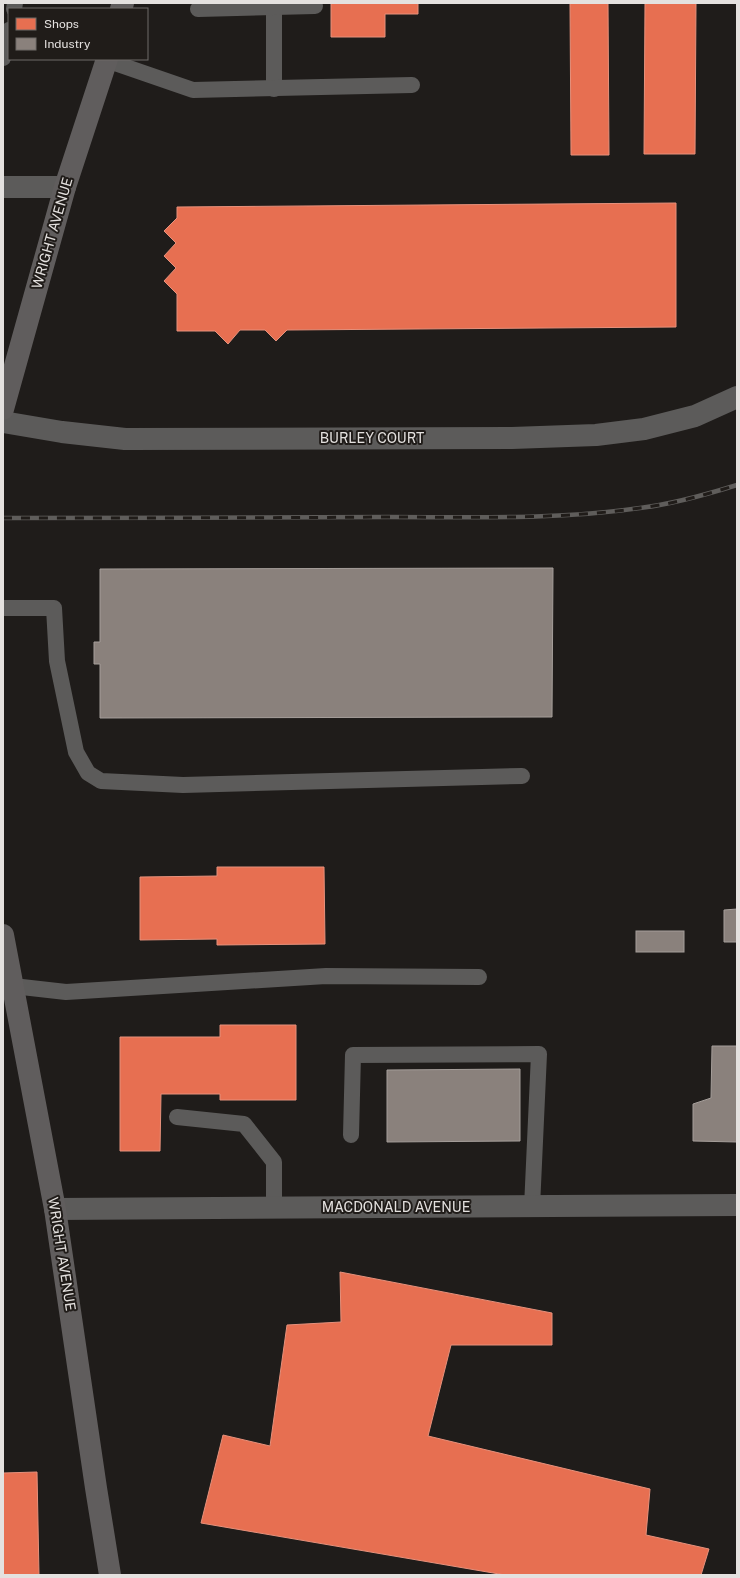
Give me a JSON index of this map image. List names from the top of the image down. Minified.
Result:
{"streets":{"main road":["WRIGHT AVENUE"],"street":["BURLEY COURT","MACDONALD AVENUE"]},"crossings":[["WRIGHT AVENUE","MACDONALD AVENUE"]],"legend":["Shops","Industry"]}
